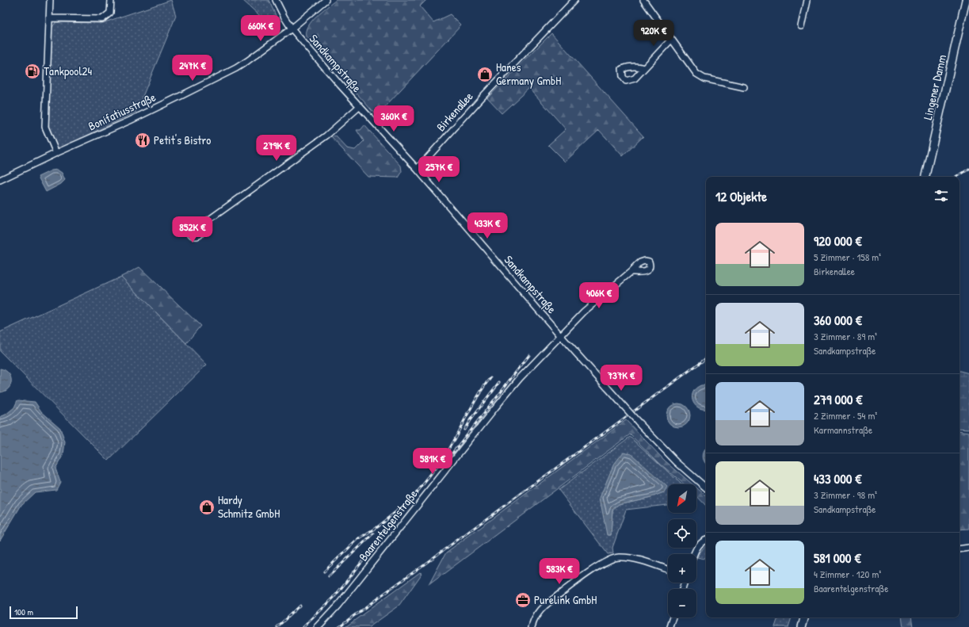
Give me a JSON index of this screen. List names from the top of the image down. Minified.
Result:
{"streets":{"main road":["Lingener Damm"],"street":["Sandkampstraße","Bonifatiusstraße","Birkenallee","Baarentelgenstraße"]},"crossings":[["Sandkampstraße","Bonifatiusstraße"],["Sandkampstraße","Birkenallee"],["Sandkampstraße","Baarentelgenstraße"]],"places":{"fuel station":["Tankpool24"],"shop":["Hanes Germany GmbH","Hardy Schmitz GmbH"],"restaurant":["Petit's Bistro"],"office":["Purelink GmbH"]},"scale_bar":"100 m","north":"bottom left","page":{"price":["660K €","920K €","247K €","360K €","279K €","257K €","433K €","852K €","406K €","737K €","581K €","583K €"],"heading":"12 Objekte","list":[{"name":"920 000 €","note":"5 Zimmer · 158 m² · Birkenallee"},{"name":"360 000 €","note":"3 Zimmer · 89 m² · Sandkampstraße"},{"name":"279 000 €","note":"2 Zimmer · 54 m² · Karmannstraße"},{"name":"433 000 €","note":"3 Zimmer · 98 m² · Sandkampstraße"},{"name":"581 000 €","note":"4 Zimmer · 120 m² · Baarentelgenstraße"}],"map_buttons":["+","−"],"scale":"100 m"}}
